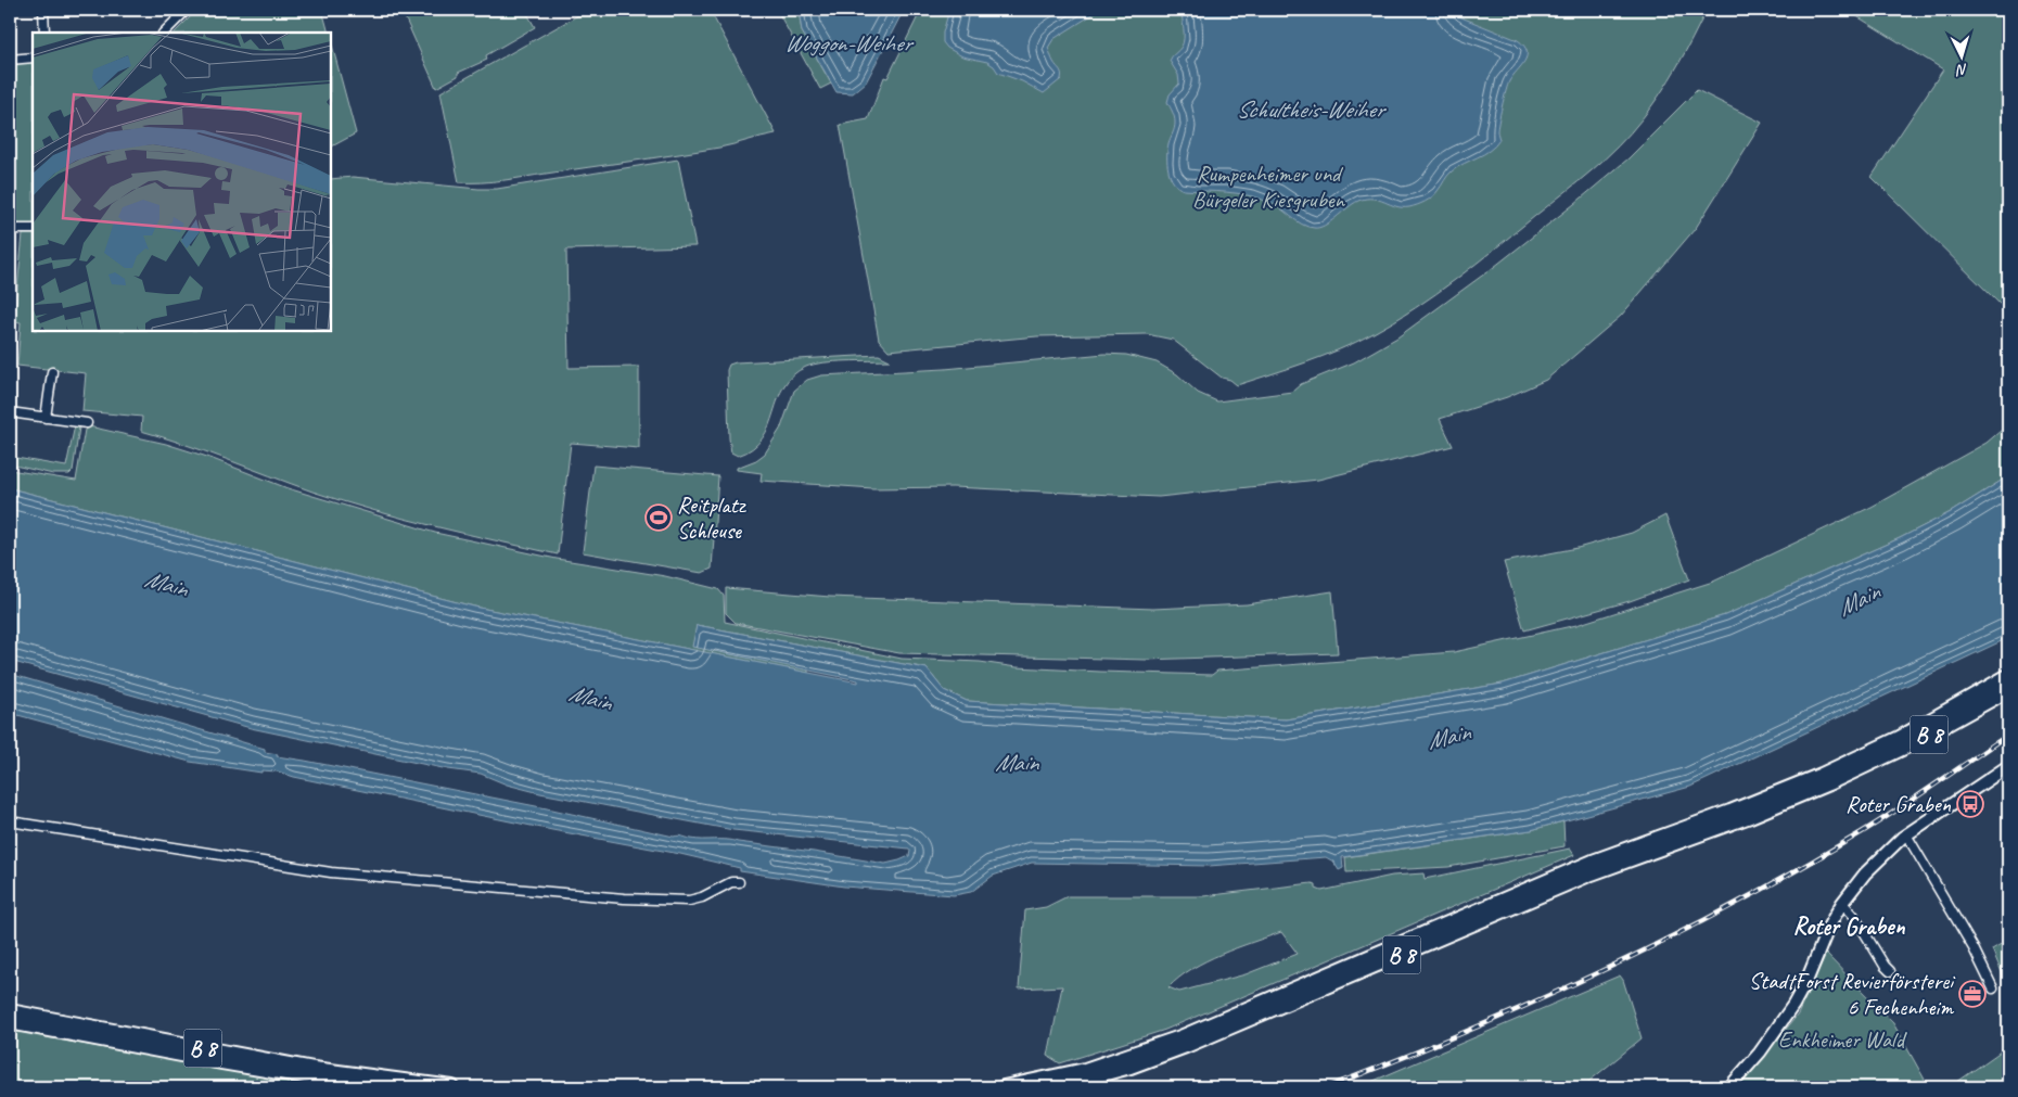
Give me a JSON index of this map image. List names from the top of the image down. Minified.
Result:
{"streets":{"main road":["B 8"]},"districts":["Roter Graben"],"water":["Woggon-Weiher","Schultheis-Weiher","Main"],"parks":["Rumpenheimer und Bürgeler Kiesgruben","Enkheimer Wald"],"places":{"sports":["Reitplatz Schleuse"],"bus stop":["Roter Graben"],"office":["StadtForst Revierförsterei 6 Fechenheim"]},"north":"bottom"}
